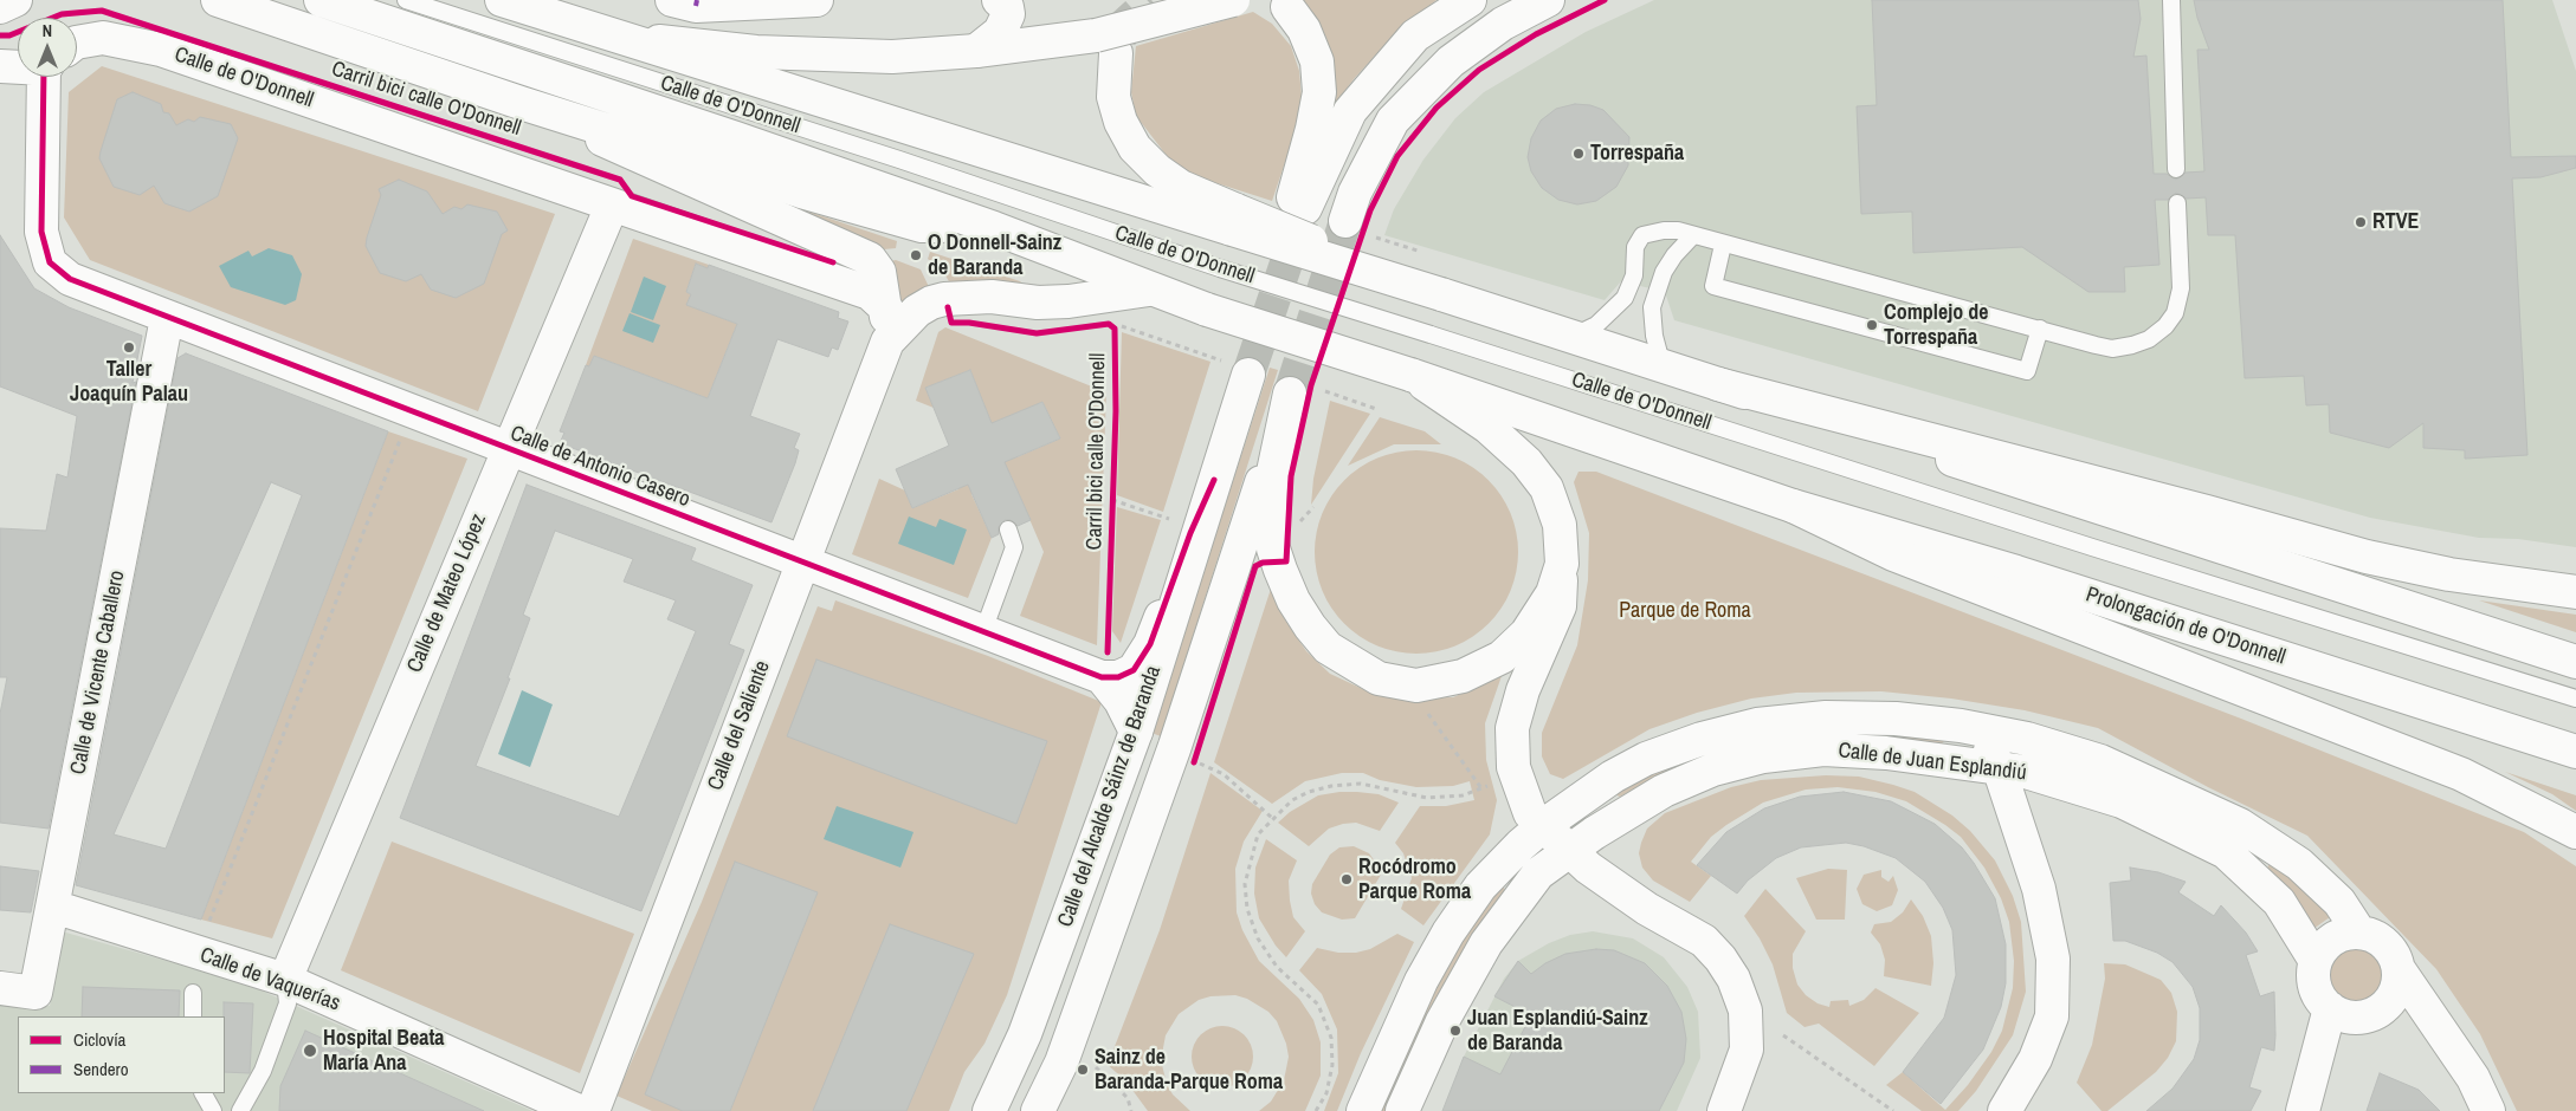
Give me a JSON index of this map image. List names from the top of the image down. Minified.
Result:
{"streets":{"main road":["Calle de O'Donnell","Calle de Antonio Casero","Calle de Mateo López","Prolongación de O'Donnell","Calle de Vicente Caballero","Calle del Saliente","Calle de Juan Esplandiú","Calle del Alcalde Sáinz de Baranda","Calle de Vaquerías"],"cycle path":["Carril bici calle O'Donnell"]},"crossings":[["Calle de O'Donnell","Calle de Mateo López"],["Calle de O'Donnell","Prolongación de O'Donnell"],["Calle de O'Donnell","Calle del Saliente"],["Calle de Antonio Casero","Calle de Mateo López"],["Calle de Antonio Casero","Calle de Vicente Caballero"],["Calle de Antonio Casero","Calle del Saliente"],["Calle de Mateo López","Calle de Vaquerías"],["Calle de Vicente Caballero","Calle de Vaquerías"]],"parks":["Parque de Roma"],"places":["Torrespaña","RTVE","O Donnell-Sainz de Baranda","Complejo de Torrespaña","Taller Joaquín Palau","Rocódromo Parque Roma","Juan Esplandiú-Sainz de Baranda","Hospital Beata María Ana","Sainz de Baranda-Parque Roma"],"legend":["Ciclovía","Sendero"],"north":"top"}
